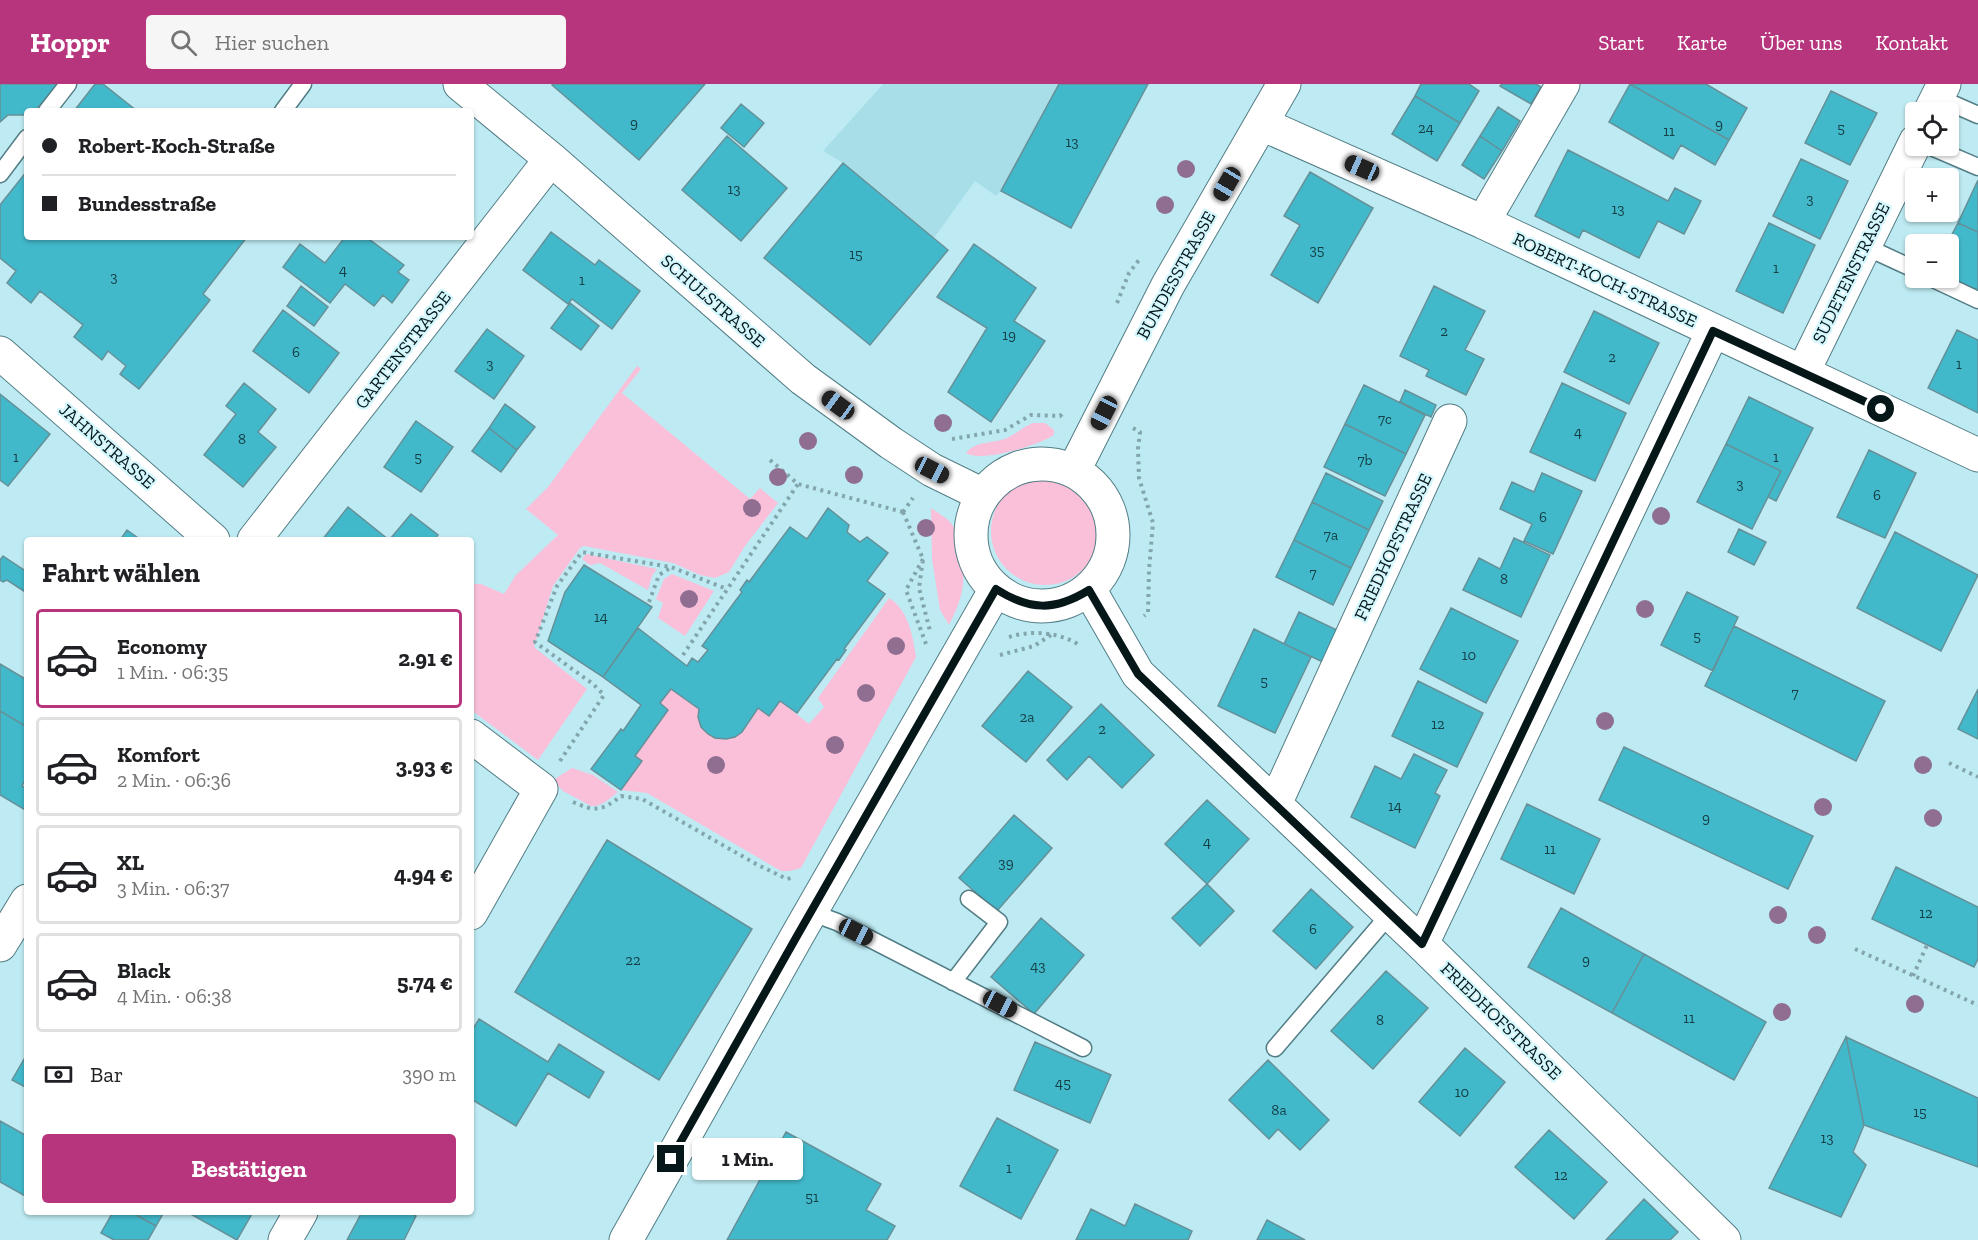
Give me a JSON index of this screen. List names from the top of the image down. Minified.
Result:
{"streets":{"street":["SUDETENSTRASSE","BUNDESSTRASSE","ROBERT-KOCH-STRASSE","SCHULSTRASSE","GARTENSTRASSE","JAHNSTRASSE","FRIEDHOFSTRASSE"]},"crossings":[["SUDETENSTRASSE","ROBERT-KOCH-STRASSE"],["BUNDESSTRASSE","ROBERT-KOCH-STRASSE"],["BUNDESSTRASSE","SCHULSTRASSE"],["BUNDESSTRASSE","FRIEDHOFSTRASSE"],["SCHULSTRASSE","GARTENSTRASSE"],["SCHULSTRASSE","FRIEDHOFSTRASSE"]],"house_numbers":["9","9","24","5","11","13","13","3","13","35","15","1","4","3","1","2","19","6","2","3","1","7c","4","8","1","5","1","7b","3","6","6","7a","7","8","14","5","10","5","7","2a","12","2","14","9","4","11","39","12","6","22","9","43","11","8","45","10","8a","15","13","1","12","51"],"page":{"header":"Hoppr","search":"Hier suchen","nav":["Start","Karte","Über uns","Kontakt"],"map_buttons":["+","−"],"banner":["Robert-Koch-Straße","Bundesstraße"],"heading":"Fahrt wählen","list":[{"name":"Economy","note":"1 Min. · 06:35","value":"2.91 €"},{"name":"Komfort","note":"2 Min. · 06:36","value":"3.93 €"},{"name":"XL","note":"3 Min. · 06:37","value":"4.94 €"},{"name":"Black","note":"4 Min. · 06:38","value":"5.74 €"}],"pay":["Bar","390 m"],"buttons":"Bestätigen","bubble":"1 Min."}}
